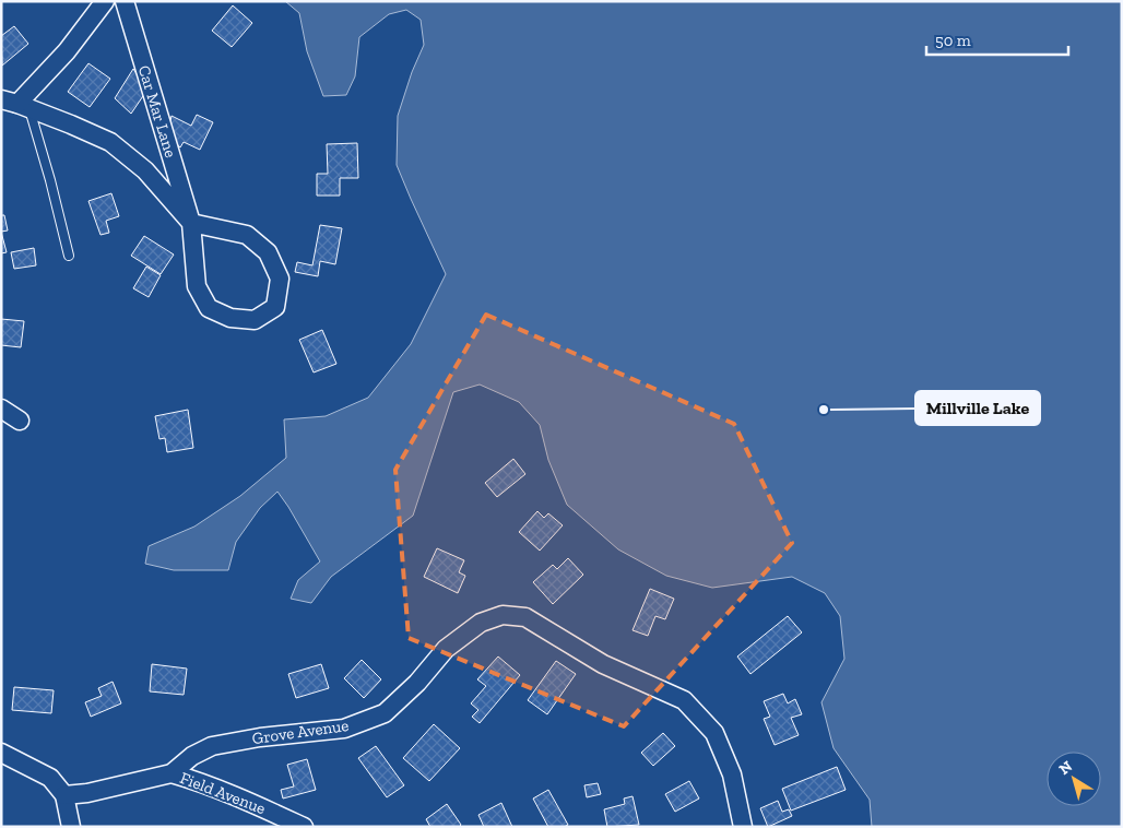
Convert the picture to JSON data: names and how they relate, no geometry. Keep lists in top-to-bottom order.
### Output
{
  "streets": {
    "street": ["Car Mar Lane", "Grove Avenue", "Field Avenue"]
  },
  "crossings": [
    ["Grove Avenue", "Field Avenue"]
  ],
  "places": ["Millville Lake"],
  "scale_bar": "50 m",
  "north": "top left"
}
